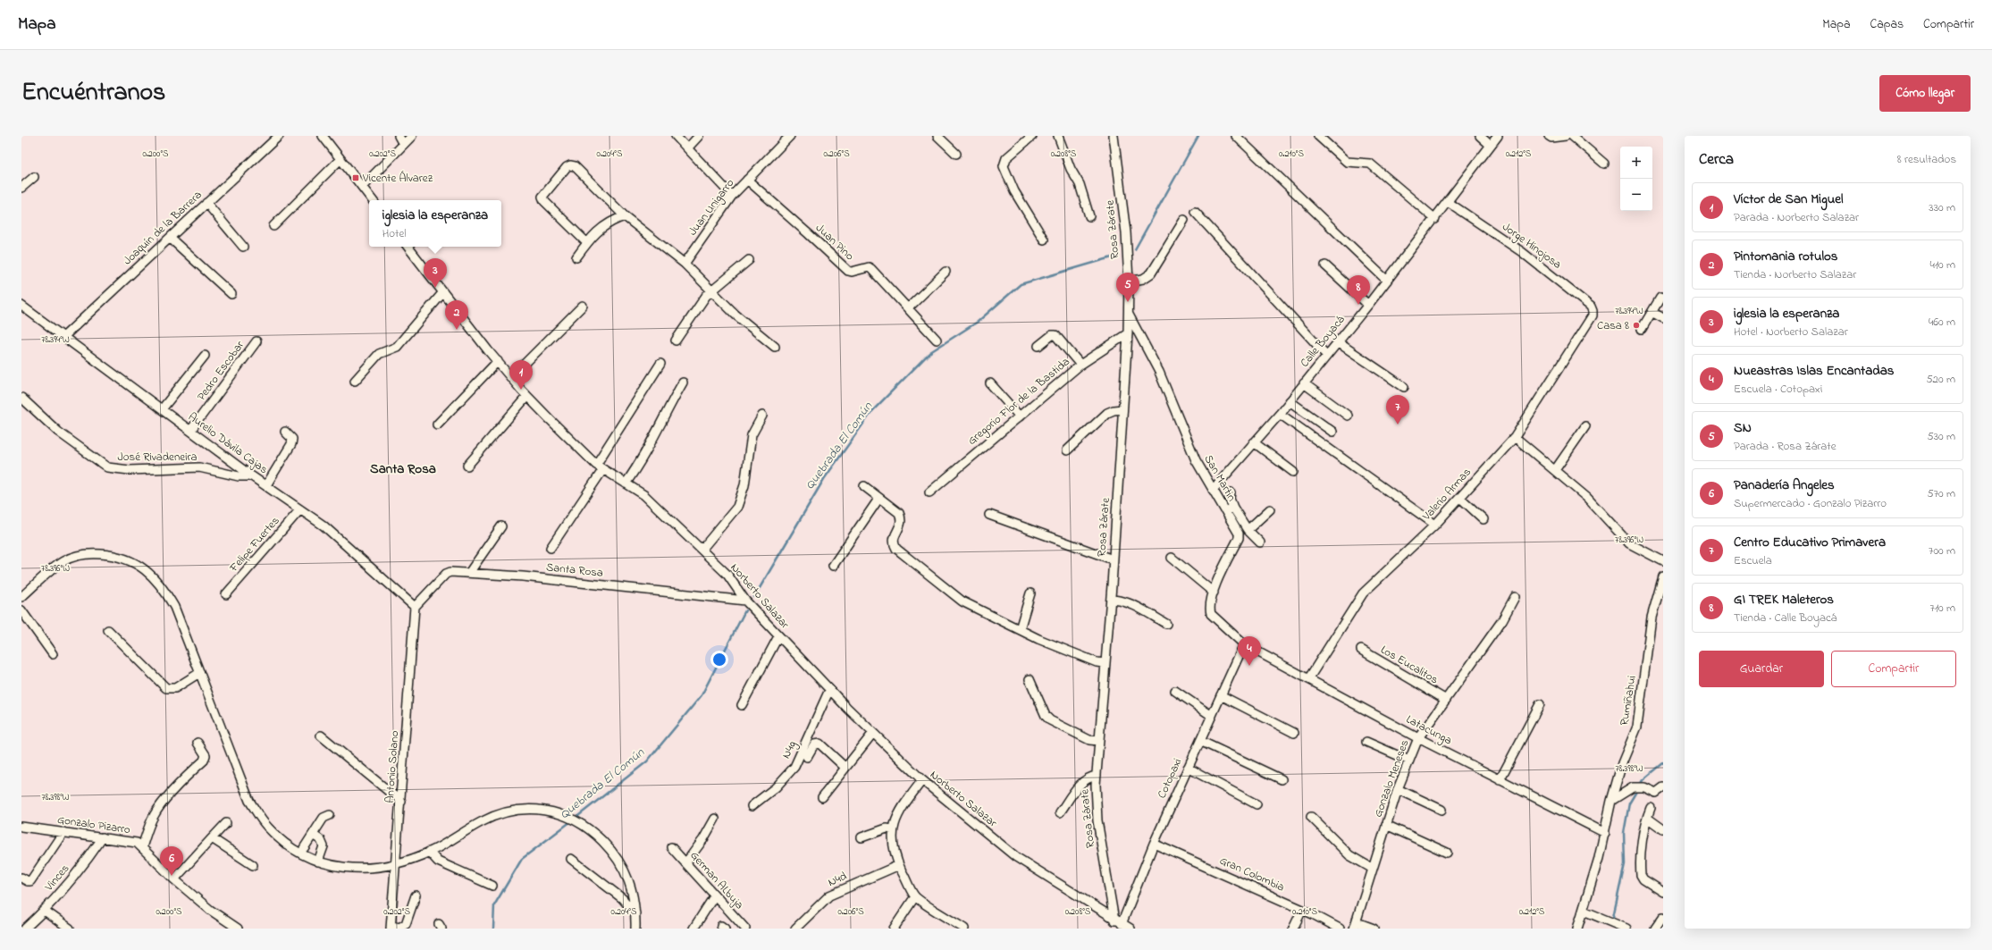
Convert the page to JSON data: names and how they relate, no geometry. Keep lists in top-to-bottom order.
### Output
{
  "streets": {
    "street": [
      "Juan Unigarro",
      "Joaquín de la Barrera",
      "Rosa Zárate",
      "Juan Pino",
      "Jorge Hinojosa",
      "Calle Boyacá",
      "Pedro Escobar",
      "Gregorio Flor de la Bastida",
      "Aurelio Dávila Cajas",
      "José Rivadeneira",
      "San Martin",
      "Valerio Armas",
      "Felipe Fuertes",
      "Santa Rosa",
      "Norberto Salazar",
      "Los Eucalitos",
      "Rumiñahui",
      "Latacunga",
      "N4g",
      "Antonio Solano",
      "Cotopaxi",
      "Gonzalo Meneses",
      "Gonzalo Pizarro",
      "Gran Colombia",
      "Vinces",
      "N4d",
      "German ALbuja"
    ]
  },
  "crossings": [
    ["Juan Unigarro", "Juan Pino"],
    ["Joaquín de la Barrera", "Aurelio Dávila Cajas"],
    ["Rosa Zárate", "Gregorio Flor de la Bastida"],
    ["Rosa Zárate", "San Martin"],
    ["Rosa Zárate", "Norberto Salazar"],
    ["Rosa Zárate", "Cotopaxi"],
    ["Jorge Hinojosa", "Calle Boyacá"],
    ["Jorge Hinojosa", "Valerio Armas"],
    ["Calle Boyacá", "San Martin"],
    ["Pedro Escobar", "Aurelio Dávila Cajas"],
    ["Aurelio Dávila Cajas", "José Rivadeneira"],
    ["Aurelio Dávila Cajas", "Felipe Fuertes"],
    ["Aurelio Dávila Cajas", "Santa Rosa"],
    ["Aurelio Dávila Cajas", "Antonio Solano"],
    ["San Martin", "Latacunga"],
    ["San Martin", "Cotopaxi"],
    ["Valerio Armas", "Latacunga"],
    ["Santa Rosa", "Norberto Salazar"],
    ["Santa Rosa", "Antonio Solano"],
    ["Norberto Salazar", "N4g"],
    ["Norberto Salazar", "Cotopaxi"],
    ["Los Eucalitos", "Gonzalo Meneses"],
    ["Rumiñahui", "Latacunga"],
    ["Latacunga", "Cotopaxi"],
    ["Latacunga", "Gonzalo Meneses"],
    ["Cotopaxi", "Gran Colombia"],
    ["Gonzalo Pizarro", "Vinces"]
  ],
  "districts": ["Santa Rosa"],
  "water": ["Quebrada El Común"],
  "places": {
    "transit": ["Vicente Álvarez"],
    "other": ["Casa 8"]
  },
  "page": {
    "header": "Mapa",
    "nav": ["Mapa", "Capas", "Compartir"],
    "title": "Encuéntranos",
    "buttons": [
      "Cómo llegar",
      ["Guardar", "Compartir"]
    ],
    "heading": ["Cerca", "8 resultados"],
    "map_buttons": ["+", "−"],
    "list": [
      {
        "mark": "1",
        "name": "Víctor de San Miguel",
        "note": "Parada · Norberto Salazar",
        "value": "330 m"
      },
      {
        "mark": "2",
        "name": "Pintomania rotulos",
        "note": "Tienda · Norberto Salazar",
        "value": "410 m"
      },
      {
        "mark": "3",
        "name": "iglesia la esperanza",
        "note": "Hotel · Norberto Salazar",
        "value": "460 m"
      },
      {
        "mark": "4",
        "name": "Nueastras Islas Encantadas",
        "note": "Escuela · Cotopaxi",
        "value": "520 m"
      },
      {
        "mark": "5",
        "name": "SN",
        "note": "Parada · Rosa Zárate",
        "value": "530 m"
      },
      {
        "mark": "6",
        "name": "Panadería Angeles",
        "note": "Supermercado · Gonzalo Pizarro",
        "value": "570 m"
      },
      {
        "mark": "7",
        "name": "Centro Educativo Primavera",
        "note": "Escuela",
        "value": "700 m"
      },
      {
        "mark": "8",
        "name": "GI TREK Maleteros",
        "note": "Tienda · Calle Boyacá",
        "value": "710 m"
      }
    ],
    "popup": ["iglesia la esperanza", "Hotel"],
    "pins": [
      "3",
      "5",
      "8",
      "2",
      "1",
      "7",
      "4",
      "6"
    ]
  },
  "coordinates": [
    "0.200°S",
    "0.202°S",
    "0.204°S",
    "0.206°S",
    "0.208°S",
    "0.210°S",
    "0.212°S",
    "78.394°W",
    "78.396°W",
    "78.398°W"
  ]
}
